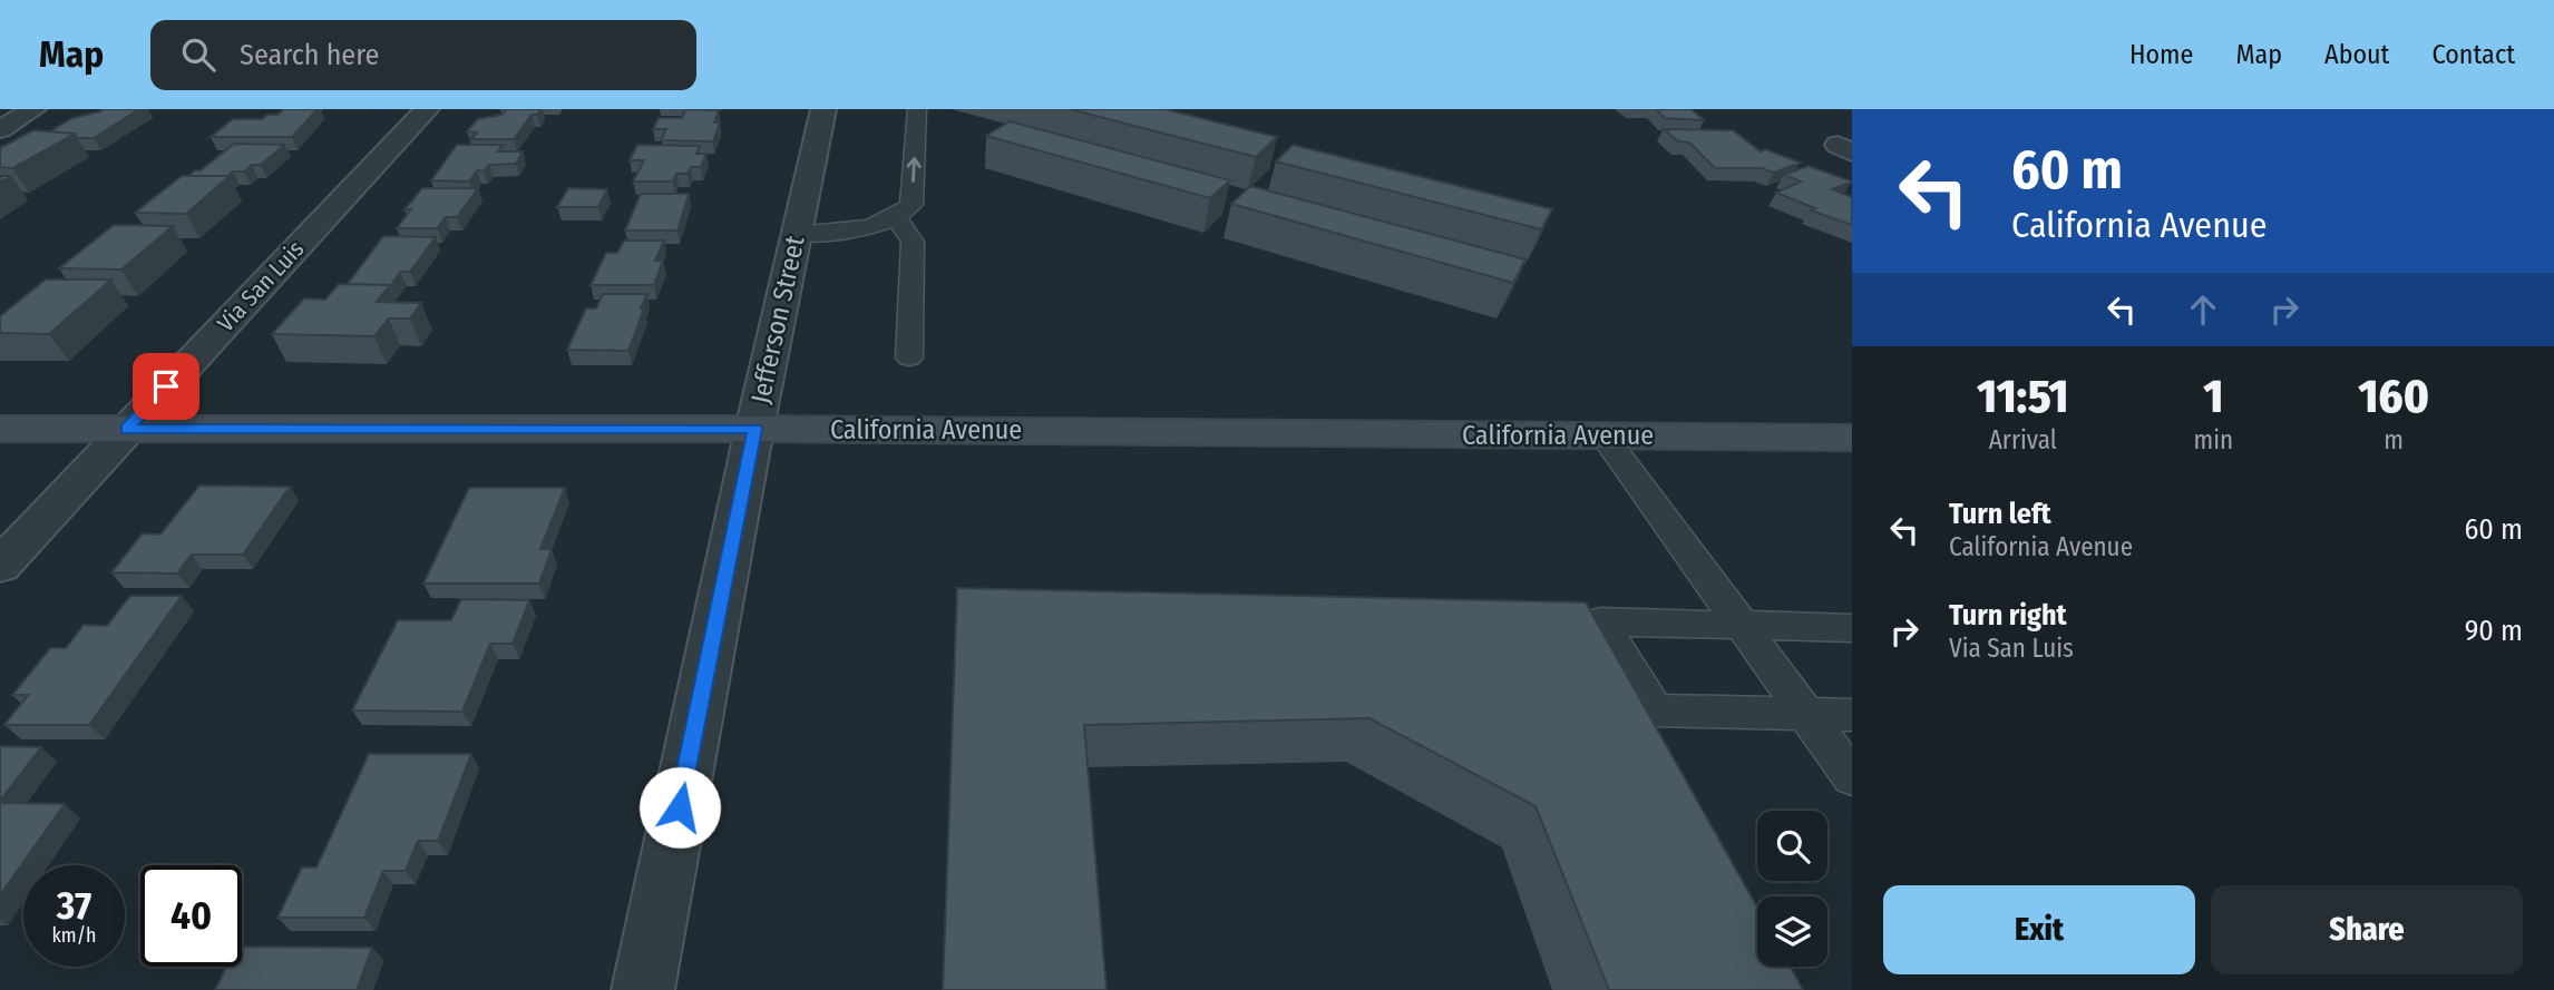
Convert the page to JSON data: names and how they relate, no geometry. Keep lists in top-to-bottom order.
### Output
{
  "streets": {
    "main road": ["California Avenue"],
    "street": ["Via San Luis", "Jefferson Street"]
  },
  "crossings": [
    ["Via San Luis", "California Avenue"],
    ["Jefferson Street", "California Avenue"]
  ],
  "page": {
    "header": "Map",
    "search": "Search here",
    "nav": [
      "Home",
      "Map",
      "About",
      "Contact"
    ],
    "turn": ["60 m", "California Avenue"],
    "eta": [
      "11:51",
      "Arrival",
      "1",
      "min",
      "160",
      "m"
    ],
    "list": [
      {
        "name": "Turn left",
        "note": "California Avenue",
        "value": "60 m"
      },
      {
        "name": "Turn right",
        "note": "Via San Luis",
        "value": "90 m"
      }
    ],
    "speed": "37 km/h",
    "limit": "40",
    "buttons": ["Exit", "Share"]
  }
}
